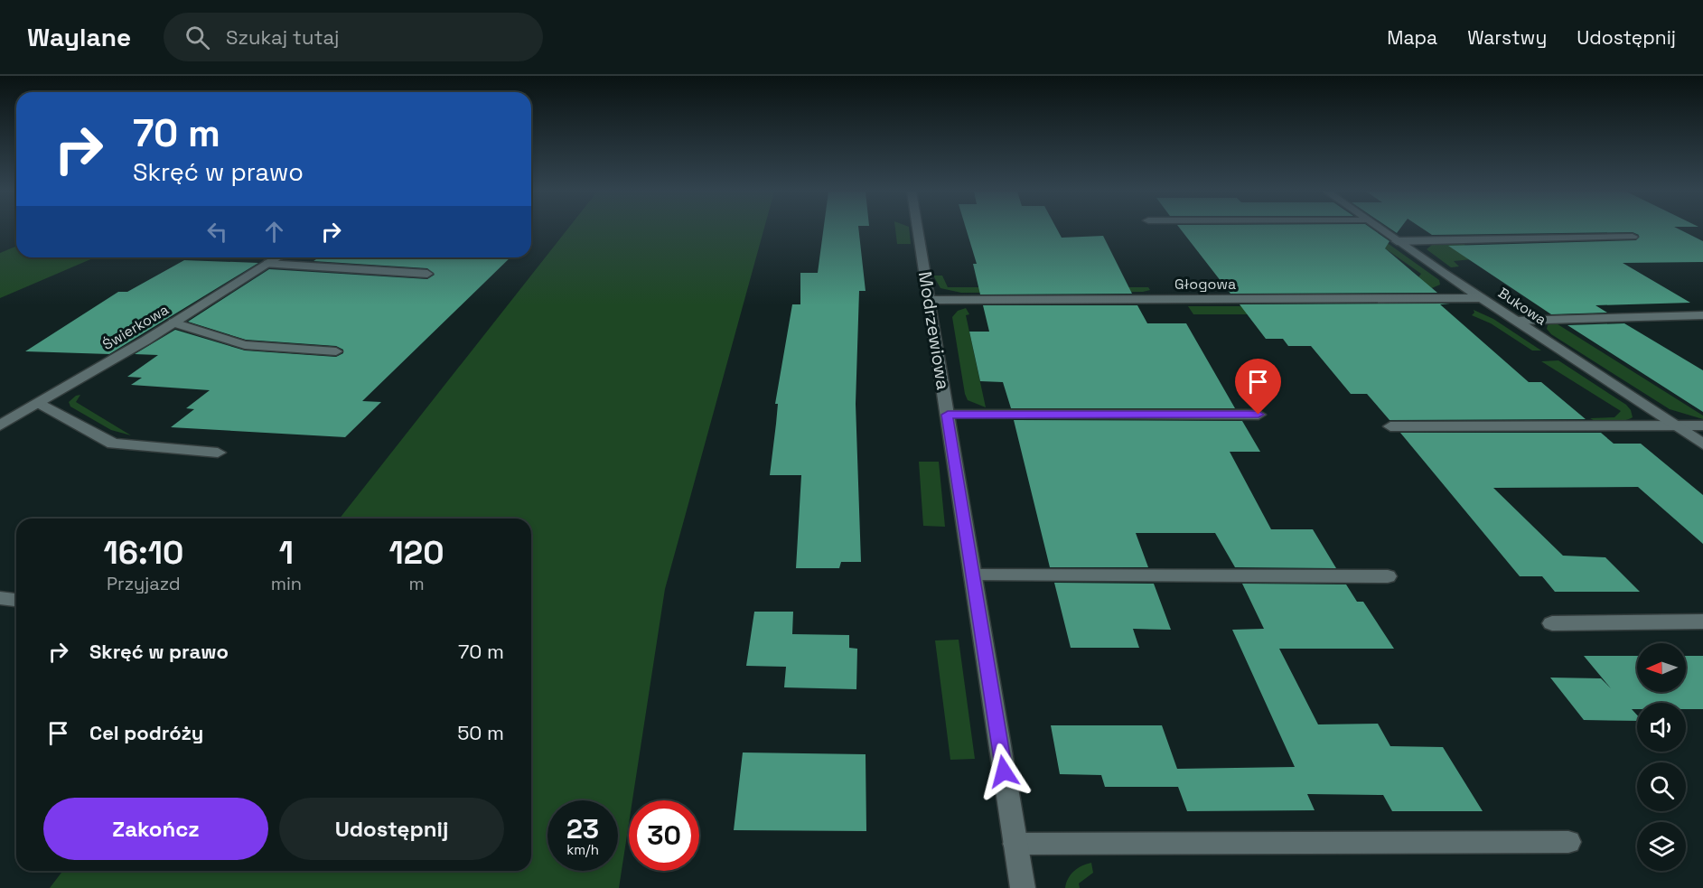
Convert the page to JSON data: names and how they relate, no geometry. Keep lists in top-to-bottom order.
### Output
{
  "streets": {
    "street": [
      "Głogowa",
      "Bukowa",
      "Świerkowa",
      "Modrzewiowa"
    ]
  },
  "crossings": [
    ["Głogowa", "Bukowa"],
    ["Głogowa", "Modrzewiowa"]
  ],
  "north": "left",
  "page": {
    "header": "Waylane",
    "search": "Szukaj tutaj",
    "nav": ["Mapa", "Warstwy", "Udostępnij"],
    "turn": ["70 m", "Skręć w prawo"],
    "eta": [
      "16:10",
      "Przyjazd",
      "1",
      "min",
      "120",
      "m"
    ],
    "list": [
      {
        "name": "Skręć w prawo",
        "value": "70 m"
      },
      {
        "name": "Cel podróży",
        "value": "50 m"
      }
    ],
    "buttons": ["Zakończ", "Udostępnij"],
    "speed": "23 km/h",
    "limit": "30"
  }
}
